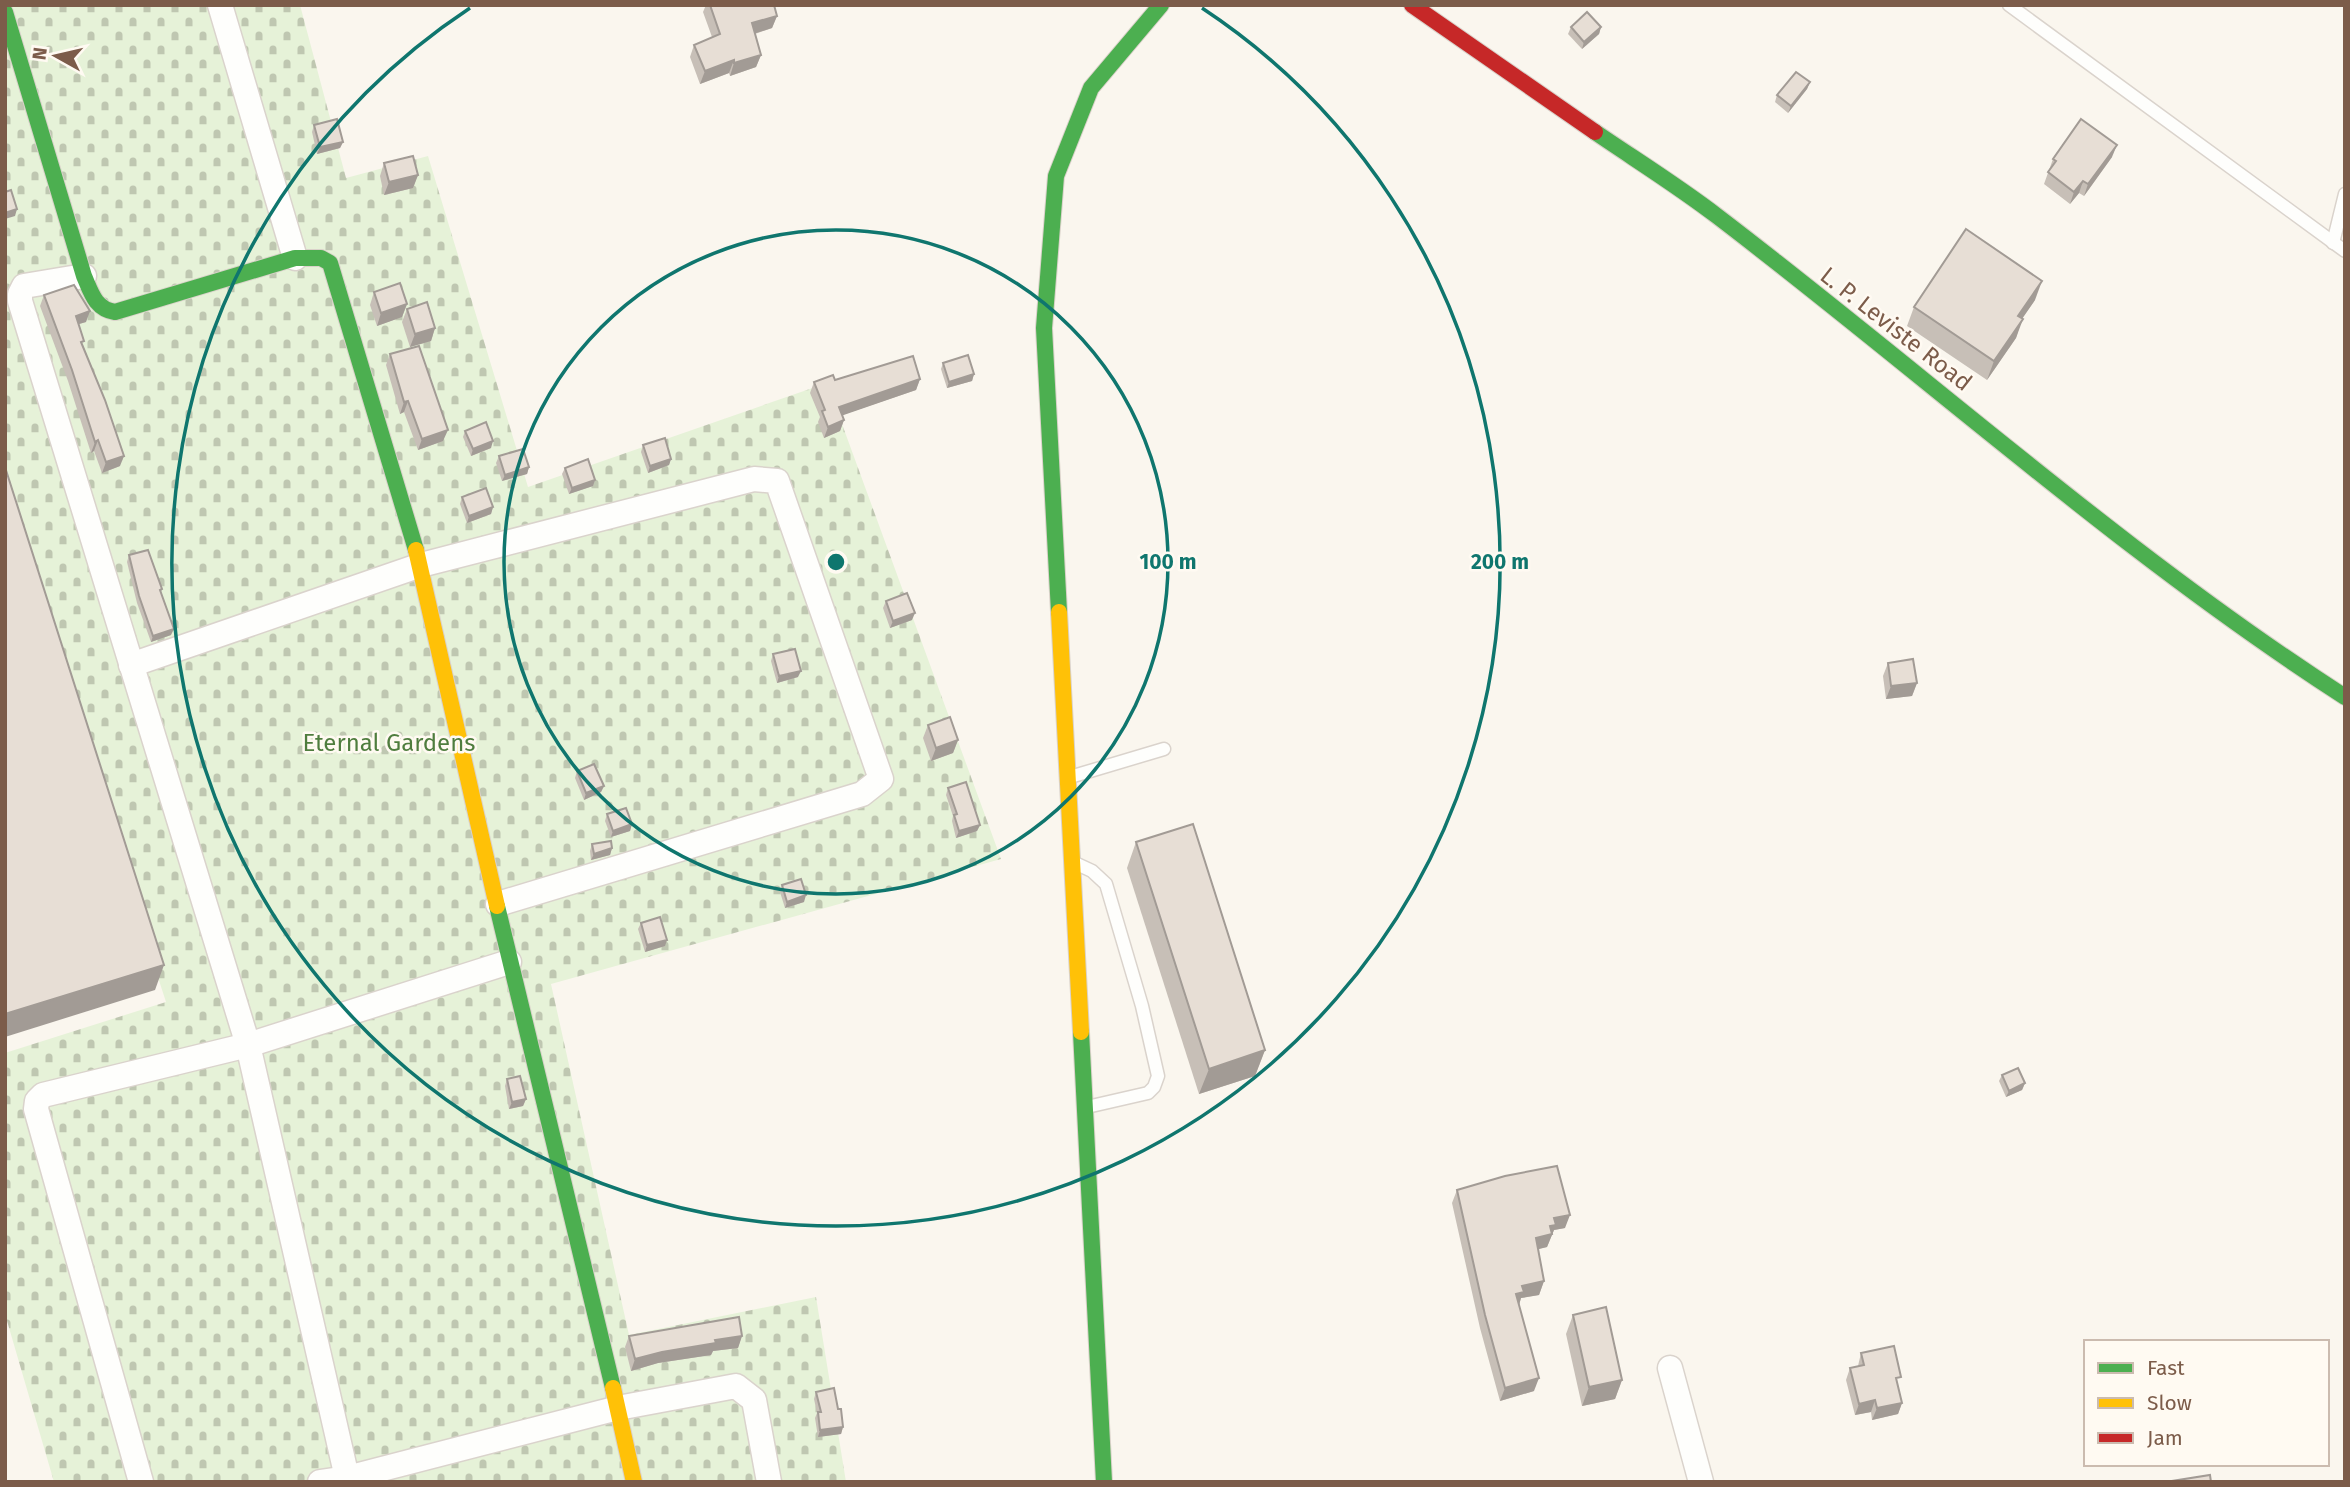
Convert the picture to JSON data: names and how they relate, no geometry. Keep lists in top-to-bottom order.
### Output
{
  "streets": {
    "street": ["L. P. Leviste Road"]
  },
  "parks": ["Eternal Gardens"],
  "legend": ["Fast", "Slow", "Jam"],
  "north": "left",
  "rings": ["100 m", "200 m"]
}
